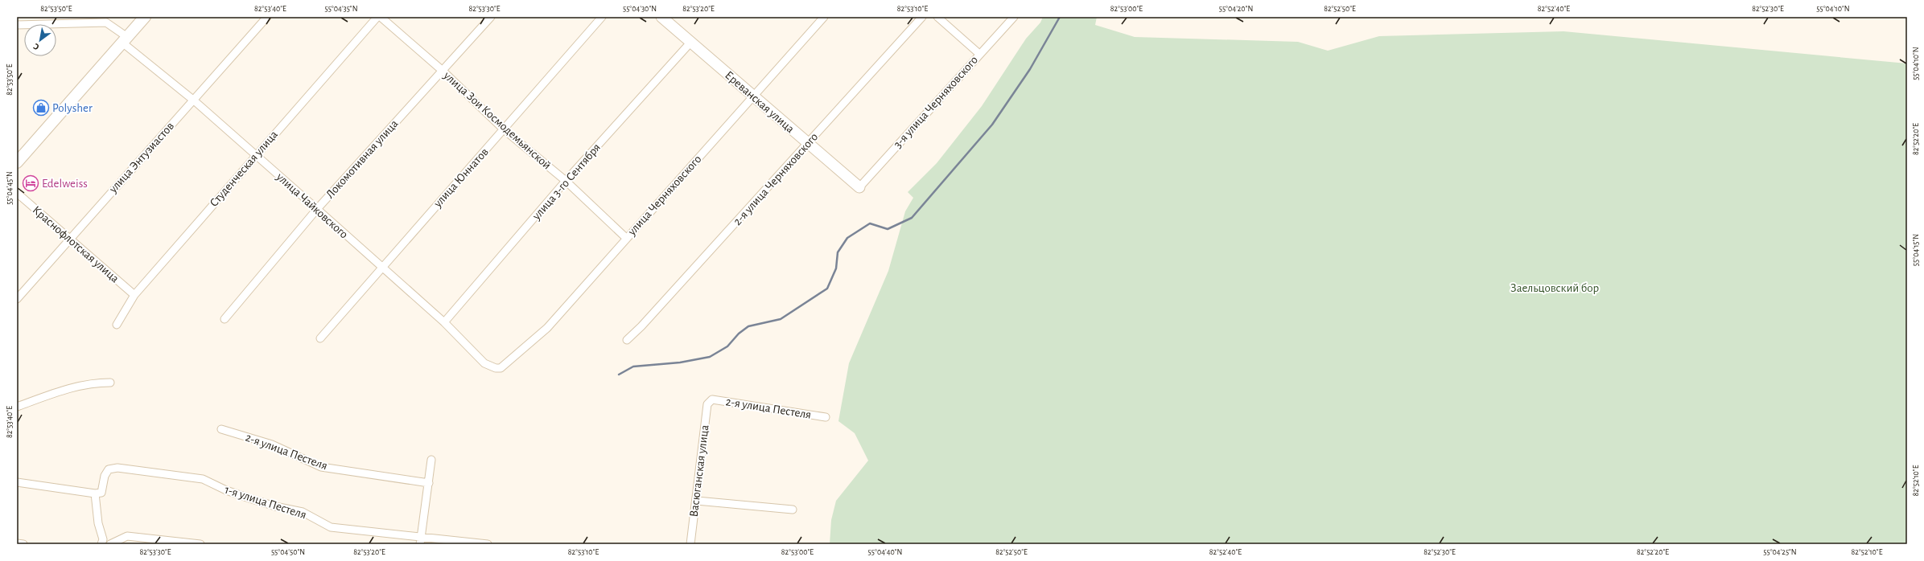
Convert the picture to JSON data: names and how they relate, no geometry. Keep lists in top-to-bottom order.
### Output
{
  "streets": {
    "street": [
      "Ереванская улица",
      "3-я улица Черняховского",
      "улица Зои Космодемьянской",
      "улица Энтузиастов",
      "Локомотивная улица",
      "Студенческая улица",
      "улица Юннатов",
      "2-я улица Черняховского",
      "улица 3-го Сентября",
      "улица Черняховского",
      "улица Чайковского",
      "Краснофлотская улица",
      "2-я улица Пестеля",
      "Васюганская улица",
      "1-я улица Пестеля"
    ]
  },
  "crossings": [
    ["Ереванская улица", "3-я улица Черняховского"],
    ["Ереванская улица", "2-я улица Черняховского"],
    ["Ереванская улица", "улица 3-го Сентября"],
    ["Ереванская улица", "улица Черняховского"],
    ["улица Зои Космодемьянской", "Локомотивная улица"],
    ["улица Зои Космодемьянской", "улица Юннатов"],
    ["улица Зои Космодемьянской", "улица 3-го Сентября"],
    ["улица Зои Космодемьянской", "улица Черняховского"],
    ["улица Энтузиастов", "улица Чайковского"],
    ["улица Энтузиастов", "Краснофлотская улица"],
    ["Локомотивная улица", "улица Чайковского"],
    ["Студенческая улица", "улица Чайковского"],
    ["Студенческая улица", "Краснофлотская улица"],
    ["улица Юннатов", "улица Чайковского"],
    ["улица 3-го Сентября", "улица Чайковского"],
    ["улица Черняховского", "улица Чайковского"],
    ["2-я улица Пестеля", "Васюганская улица"]
  ],
  "parks": ["Заельцовский бор"],
  "places": {
    "shop": ["Polysher"],
    "hotel": ["Edelweiss"]
  },
  "north": "bottom left",
  "coordinates": [
    "82°53'50\"E",
    "82°53'40\"E",
    "55°04'35\"N",
    "82°53'30\"E",
    "55°04'30\"N",
    "82°53'20\"E",
    "82°53'10\"E",
    "82°53'00\"E",
    "55°04'20\"N",
    "82°52'50\"E",
    "82°52'40\"E",
    "82°52'30\"E",
    "55°04'10\"N",
    "82°52'20\"E",
    "55°04'45\"N",
    "55°04'15\"N",
    "82°52'10\"E",
    "55°04'50\"N",
    "55°04'40\"N",
    "55°04'25\"N"
  ]
}
